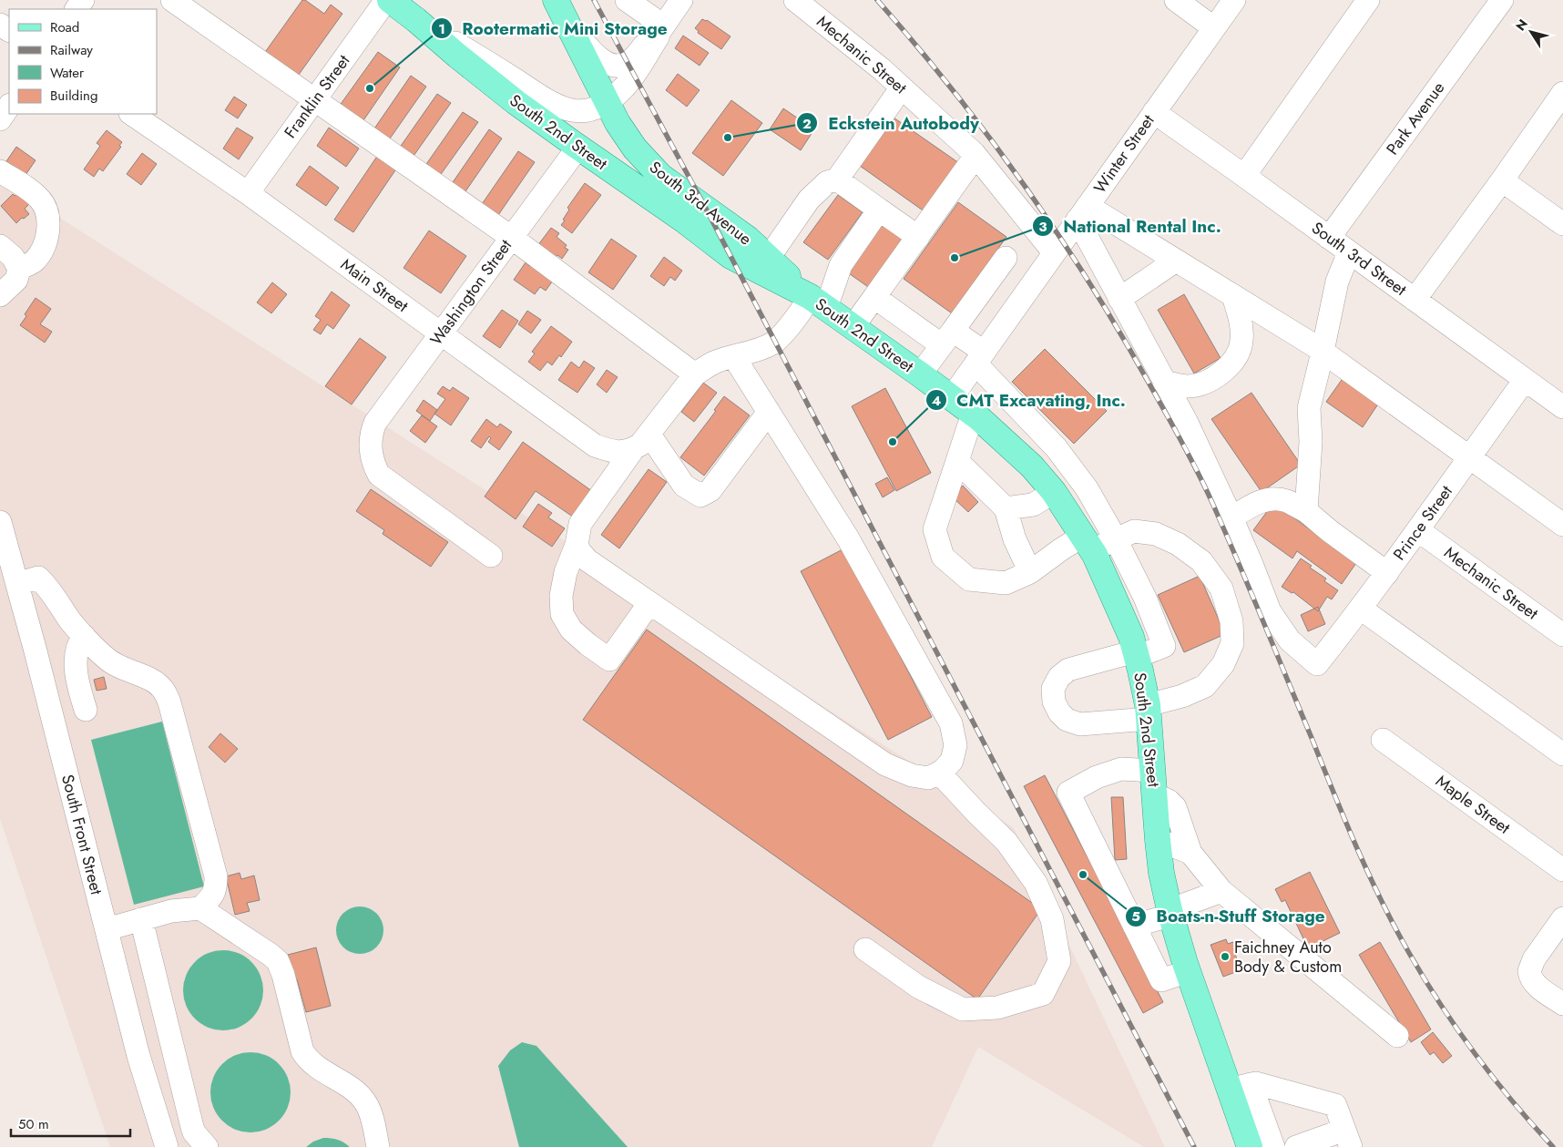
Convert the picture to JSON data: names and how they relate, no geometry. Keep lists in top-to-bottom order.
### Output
{
  "streets": {
    "main road": ["South 2nd Street", "South 3rd Avenue"],
    "street": [
      "Mechanic Street",
      "Franklin Street",
      "Park Avenue",
      "Winter Street",
      "South 3rd Street",
      "Main Street",
      "Washington Street",
      "Prince Street",
      "Maple Street",
      "South Front Street"
    ]
  },
  "crossings": [
    ["Mechanic Street", "Winter Street"],
    ["Mechanic Street", "Prince Street"],
    ["Franklin Street", "South 2nd Street"],
    ["Franklin Street", "Main Street"],
    ["Park Avenue", "South 3rd Street"],
    ["South 2nd Street", "Winter Street"],
    ["South 2nd Street", "South 3rd Avenue"],
    ["South 2nd Street", "Washington Street"],
    ["Winter Street", "South 3rd Street"],
    ["South 3rd Street", "Prince Street"],
    ["Main Street", "Washington Street"]
  ],
  "places": [
    "Rootermatic Mini Storage",
    "Eckstein Autobody",
    "National Rental Inc.",
    "CMT Excavating, Inc.",
    "Boats-n-Stuff Storage",
    "Faichney Auto Body & Custom"
  ],
  "legend": [
    "Road",
    "Railway",
    "Water",
    "Building"
  ],
  "scale_bar": "50 m",
  "north": "top left"
}
